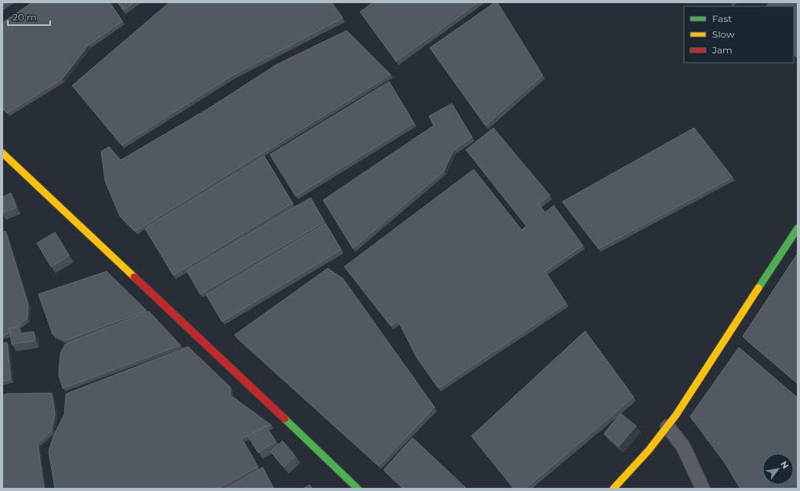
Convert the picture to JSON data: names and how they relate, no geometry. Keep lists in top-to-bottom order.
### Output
{
  "legend": ["Fast", "Slow", "Jam"],
  "scale_bar": "20 m",
  "north": "top right"
}
